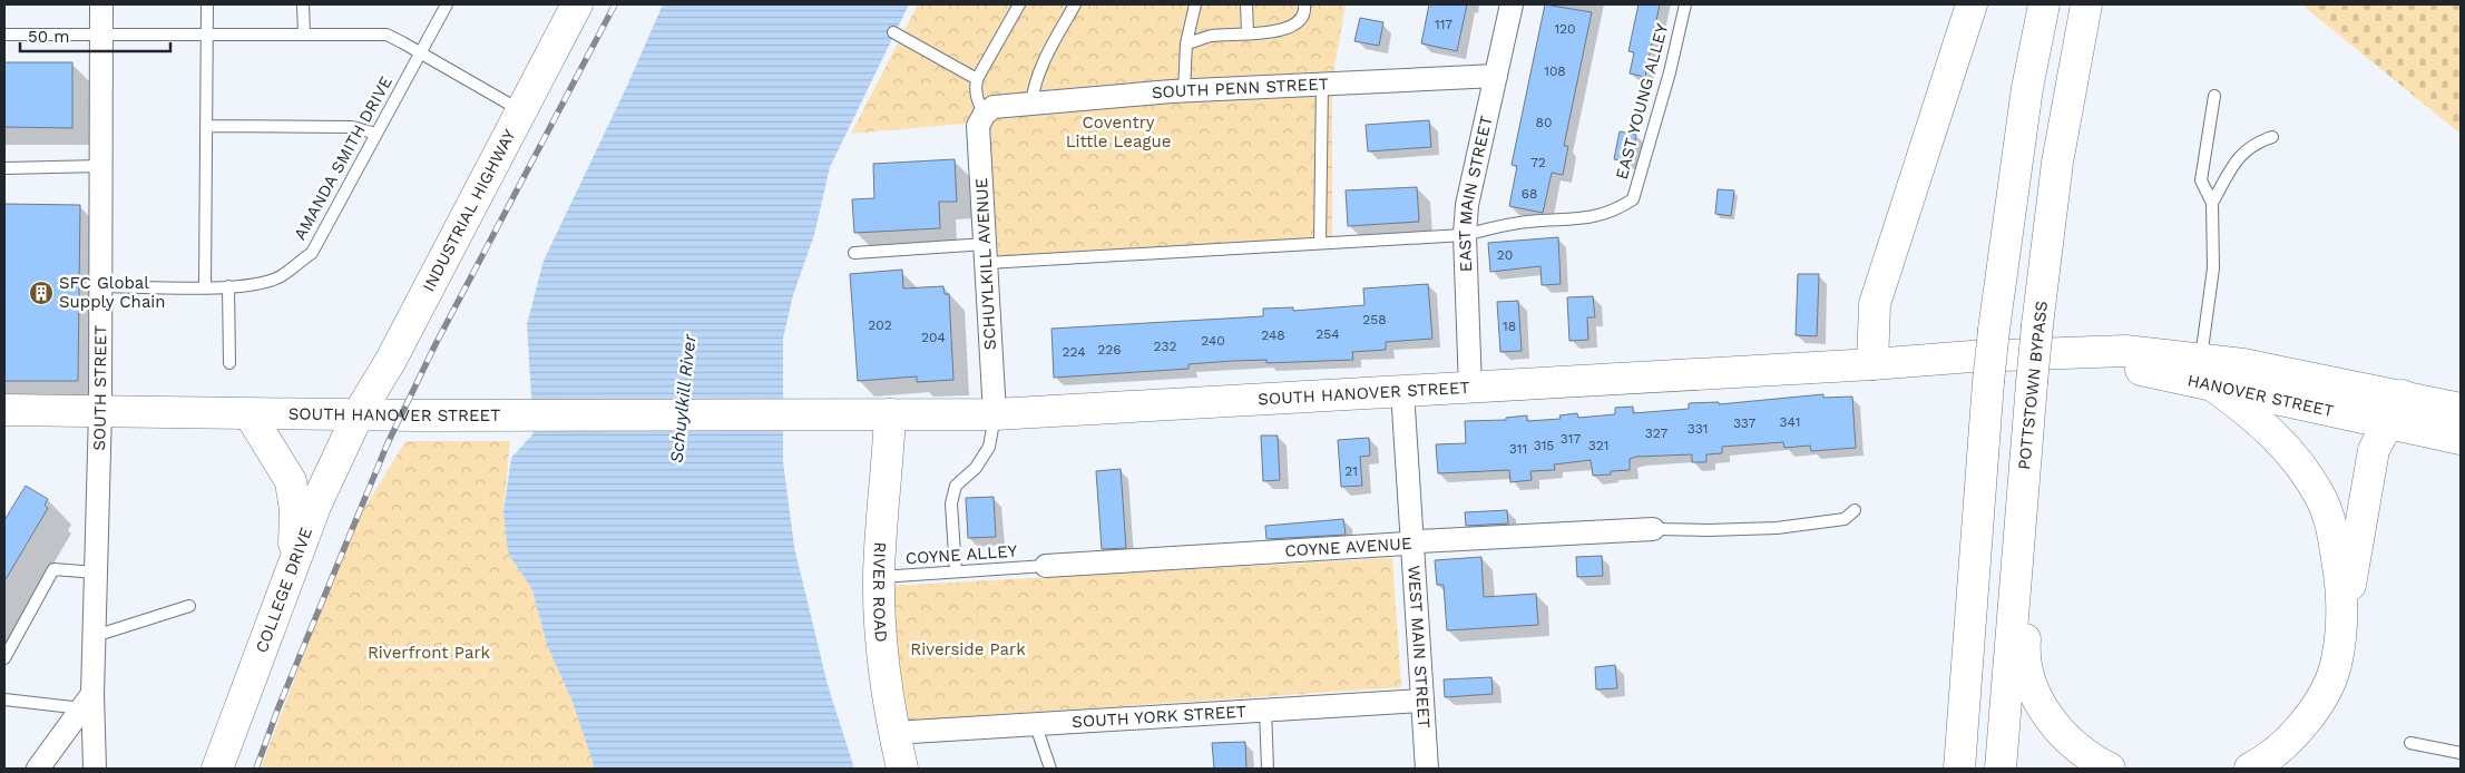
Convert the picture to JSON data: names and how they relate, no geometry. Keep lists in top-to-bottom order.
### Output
{
  "streets": {
    "main road": [
      "INDUSTRIAL HIGHWAY",
      "POTTSTOWN BYPASS",
      "SOUTH HANOVER STREET",
      "HANOVER STREET",
      "COLLEGE DRIVE",
      "RIVER ROAD"
    ],
    "street": [
      "SOUTH PENN STREET",
      "EAST MAIN STREET",
      "SCHUYLKILL AVENUE",
      "SOUTH STREET",
      "COYNE AVENUE",
      "WEST MAIN STREET",
      "SOUTH YORK STREET"
    ],
    "lane": ["EAST YOUNG ALLEY", "AMANDA SMITH DRIVE", "COYNE ALLEY"]
  },
  "crossings": [
    ["SOUTH PENN STREET", "EAST MAIN STREET"],
    ["SOUTH PENN STREET", "SCHUYLKILL AVENUE"],
    ["EAST YOUNG ALLEY", "EAST MAIN STREET"],
    ["AMANDA SMITH DRIVE", "SOUTH STREET"],
    ["EAST MAIN STREET", "SOUTH HANOVER STREET"],
    ["INDUSTRIAL HIGHWAY", "SOUTH HANOVER STREET"],
    ["INDUSTRIAL HIGHWAY", "COLLEGE DRIVE"],
    ["SCHUYLKILL AVENUE", "SOUTH HANOVER STREET"],
    ["SOUTH STREET", "SOUTH HANOVER STREET"],
    ["SOUTH HANOVER STREET", "HANOVER STREET"],
    ["SOUTH HANOVER STREET", "COLLEGE DRIVE"],
    ["SOUTH HANOVER STREET", "RIVER ROAD"],
    ["SOUTH HANOVER STREET", "WEST MAIN STREET"],
    ["COYNE AVENUE", "COYNE ALLEY"],
    ["COYNE AVENUE", "WEST MAIN STREET"],
    ["COYNE ALLEY", "RIVER ROAD"],
    ["RIVER ROAD", "SOUTH YORK STREET"],
    ["WEST MAIN STREET", "SOUTH YORK STREET"]
  ],
  "water": ["Schuylkill River"],
  "parks": ["Coventry Little League", "Riverside Park", "Riverfront Park"],
  "places": {
    "building": ["SFC Global Supply Chain"]
  },
  "house_numbers": [
    "117",
    "120",
    "108",
    "80",
    "72",
    "68",
    "20",
    "258",
    "202",
    "18",
    "254",
    "248",
    "204",
    "240",
    "232",
    "226",
    "224",
    "341",
    "337",
    "331",
    "327",
    "317",
    "315",
    "321",
    "311",
    "21"
  ],
  "scale_bar": "50 m"
}
